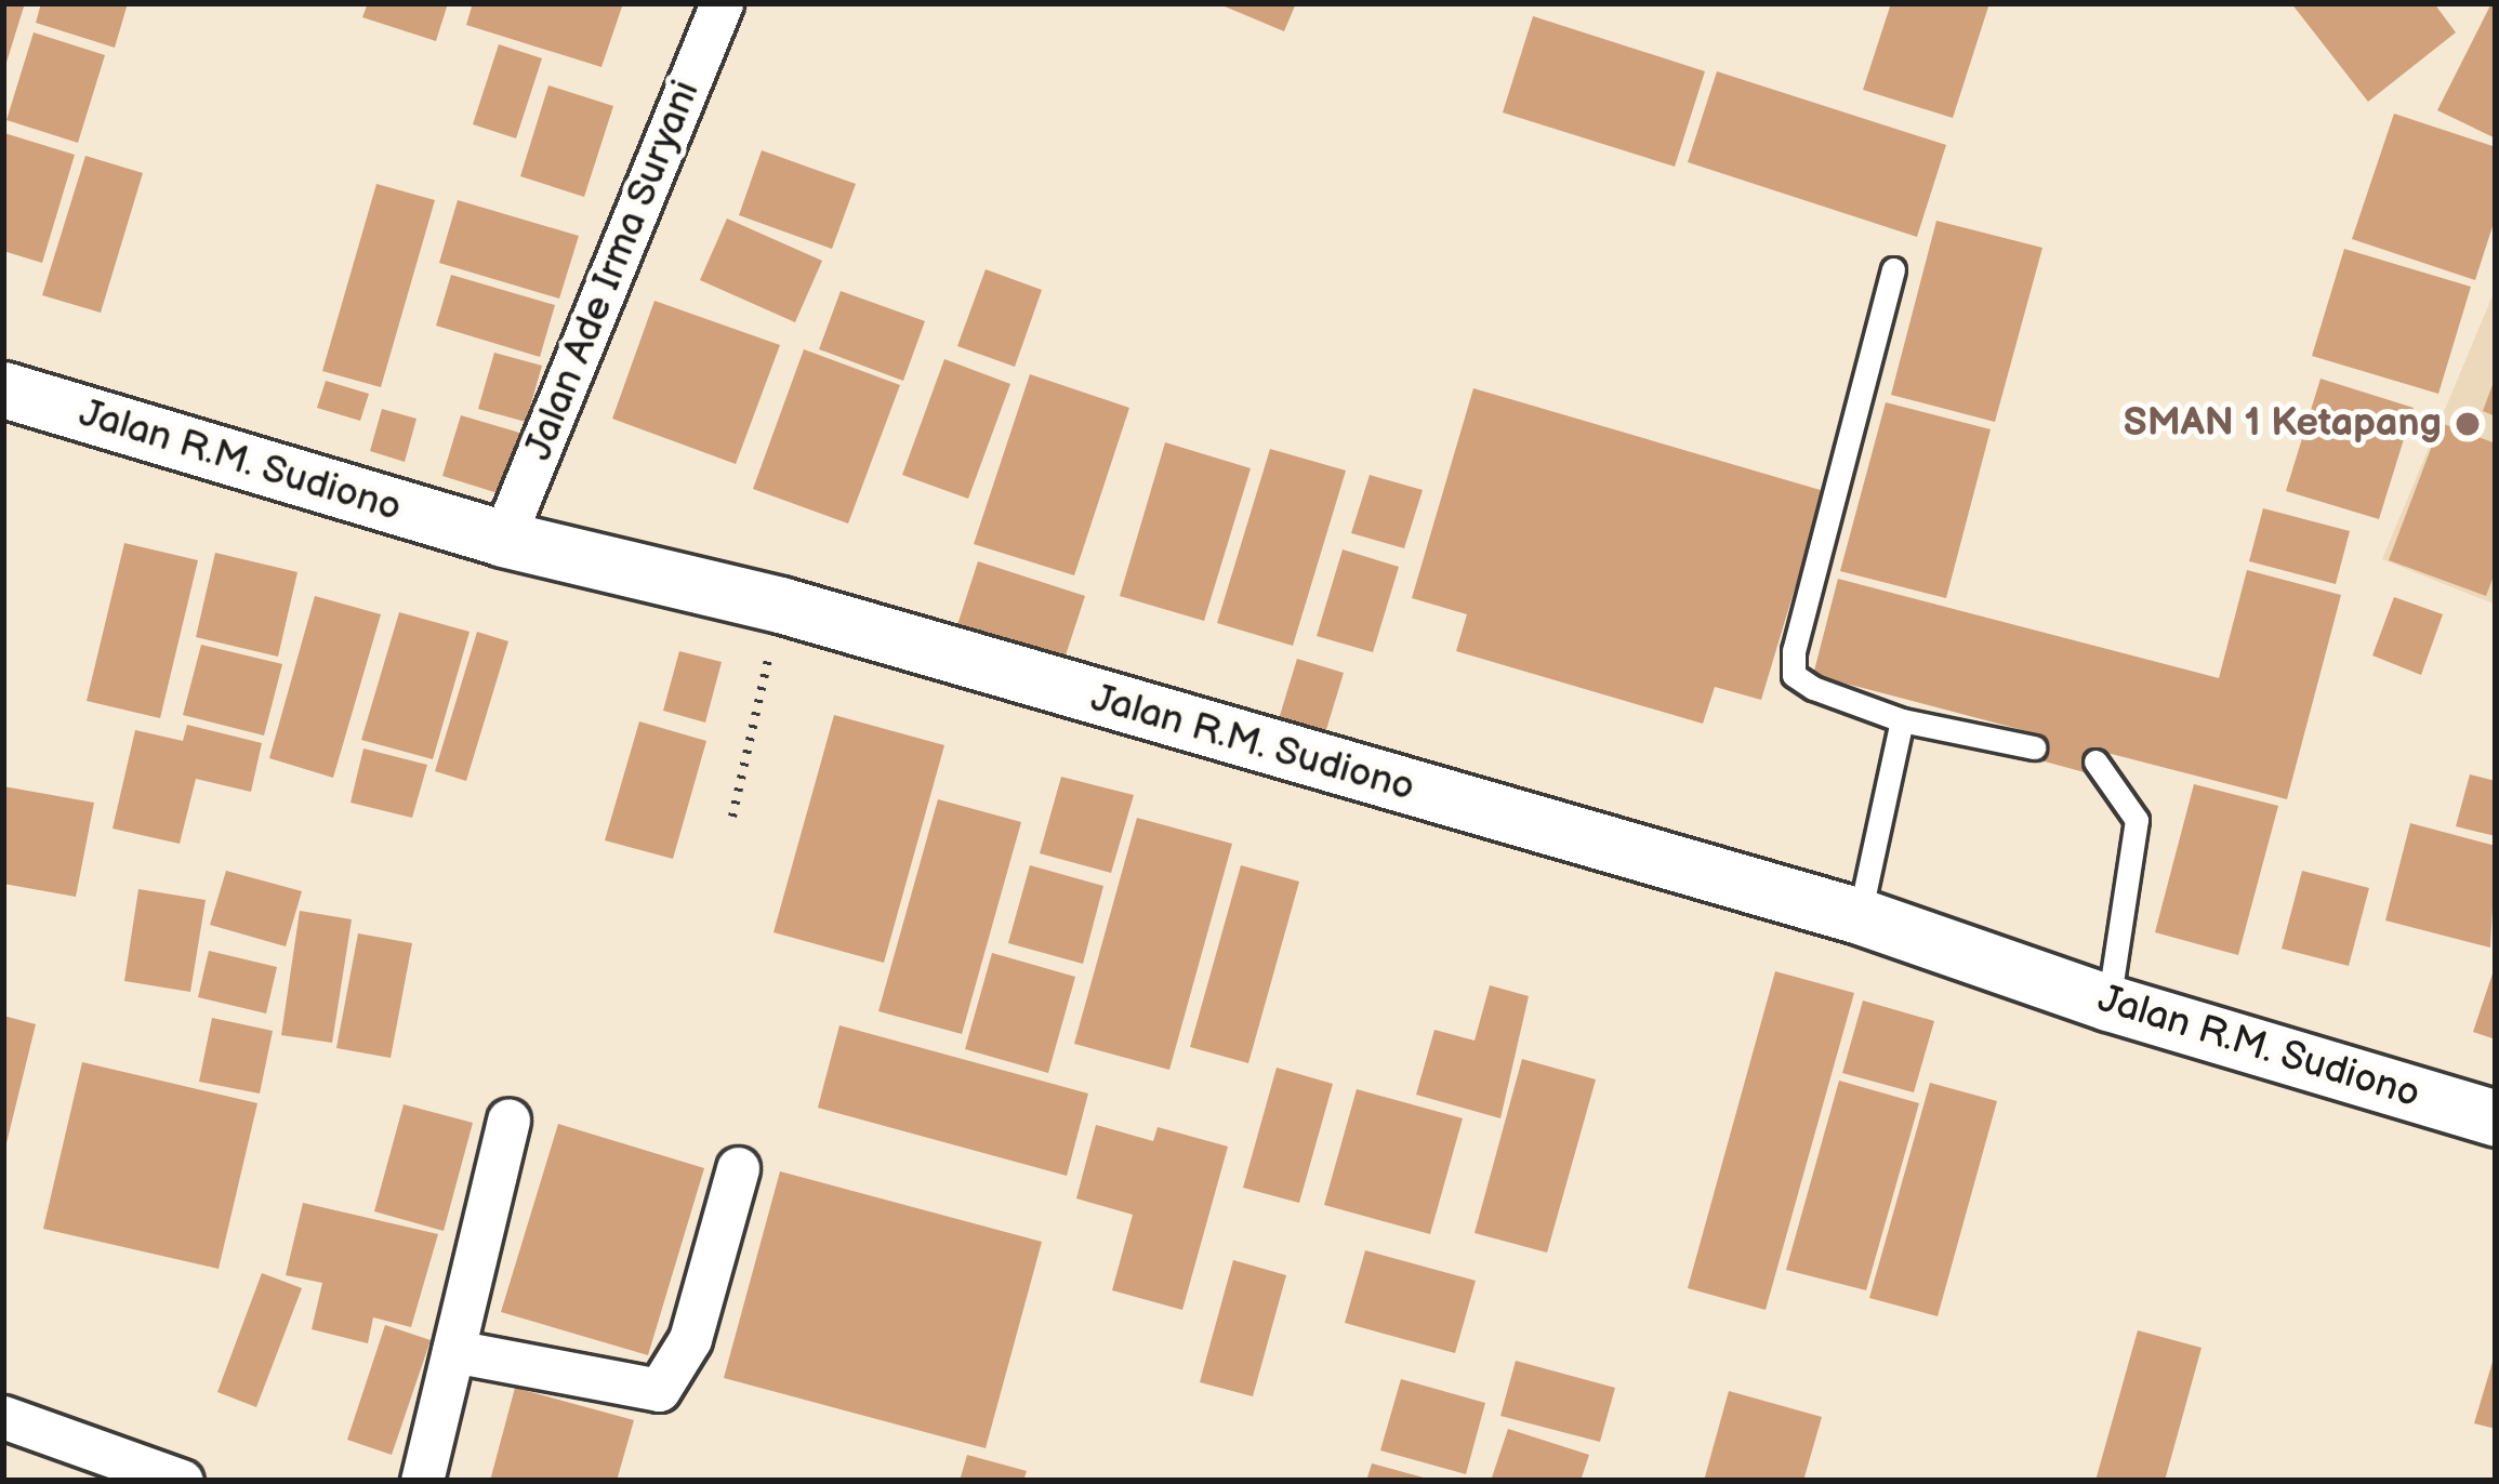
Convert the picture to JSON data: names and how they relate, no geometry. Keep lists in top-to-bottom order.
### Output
{
  "streets": {
    "street": ["Jalan Ade Irma Suryani", "Jalan R.M. Sudiono"]
  },
  "crossings": [
    ["Jalan Ade Irma Suryani", "Jalan R.M. Sudiono"]
  ],
  "places": ["SMAN 1 Ketapang"]
}
